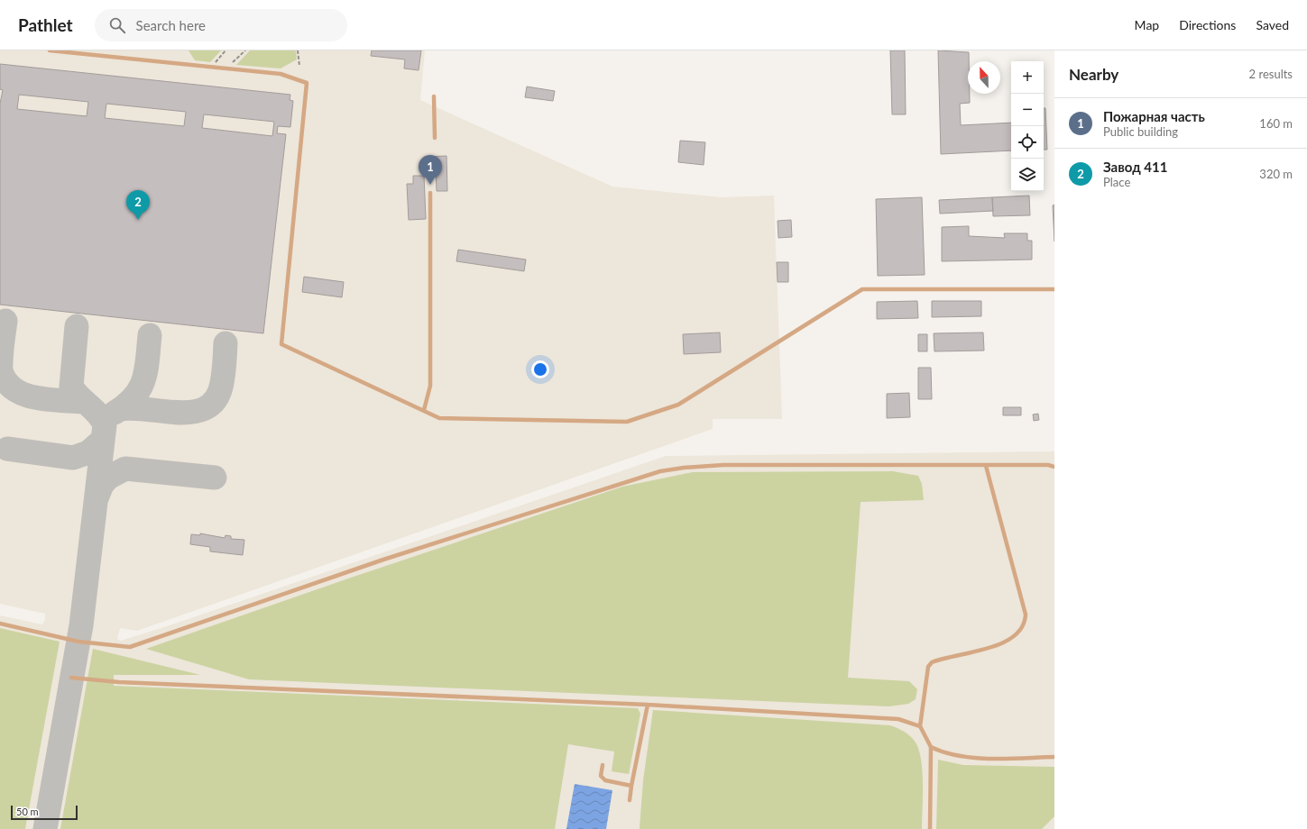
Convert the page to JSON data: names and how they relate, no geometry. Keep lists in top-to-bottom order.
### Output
{
  "scale_bar": "50 m",
  "north": "top",
  "page": {
    "header": "Pathlet",
    "search": "Search here",
    "nav": ["Map", "Directions", "Saved"],
    "heading": ["Nearby", "2 results"],
    "map_buttons": ["+", "−"],
    "list": [
      {
        "mark": "1",
        "name": "Пожарная часть",
        "note": "Public building",
        "value": "160 m"
      },
      {
        "mark": "2",
        "name": "Завод 411",
        "note": "Place",
        "value": "320 m"
      }
    ],
    "pins": ["1", "2"],
    "scale": "50 m"
  }
}
